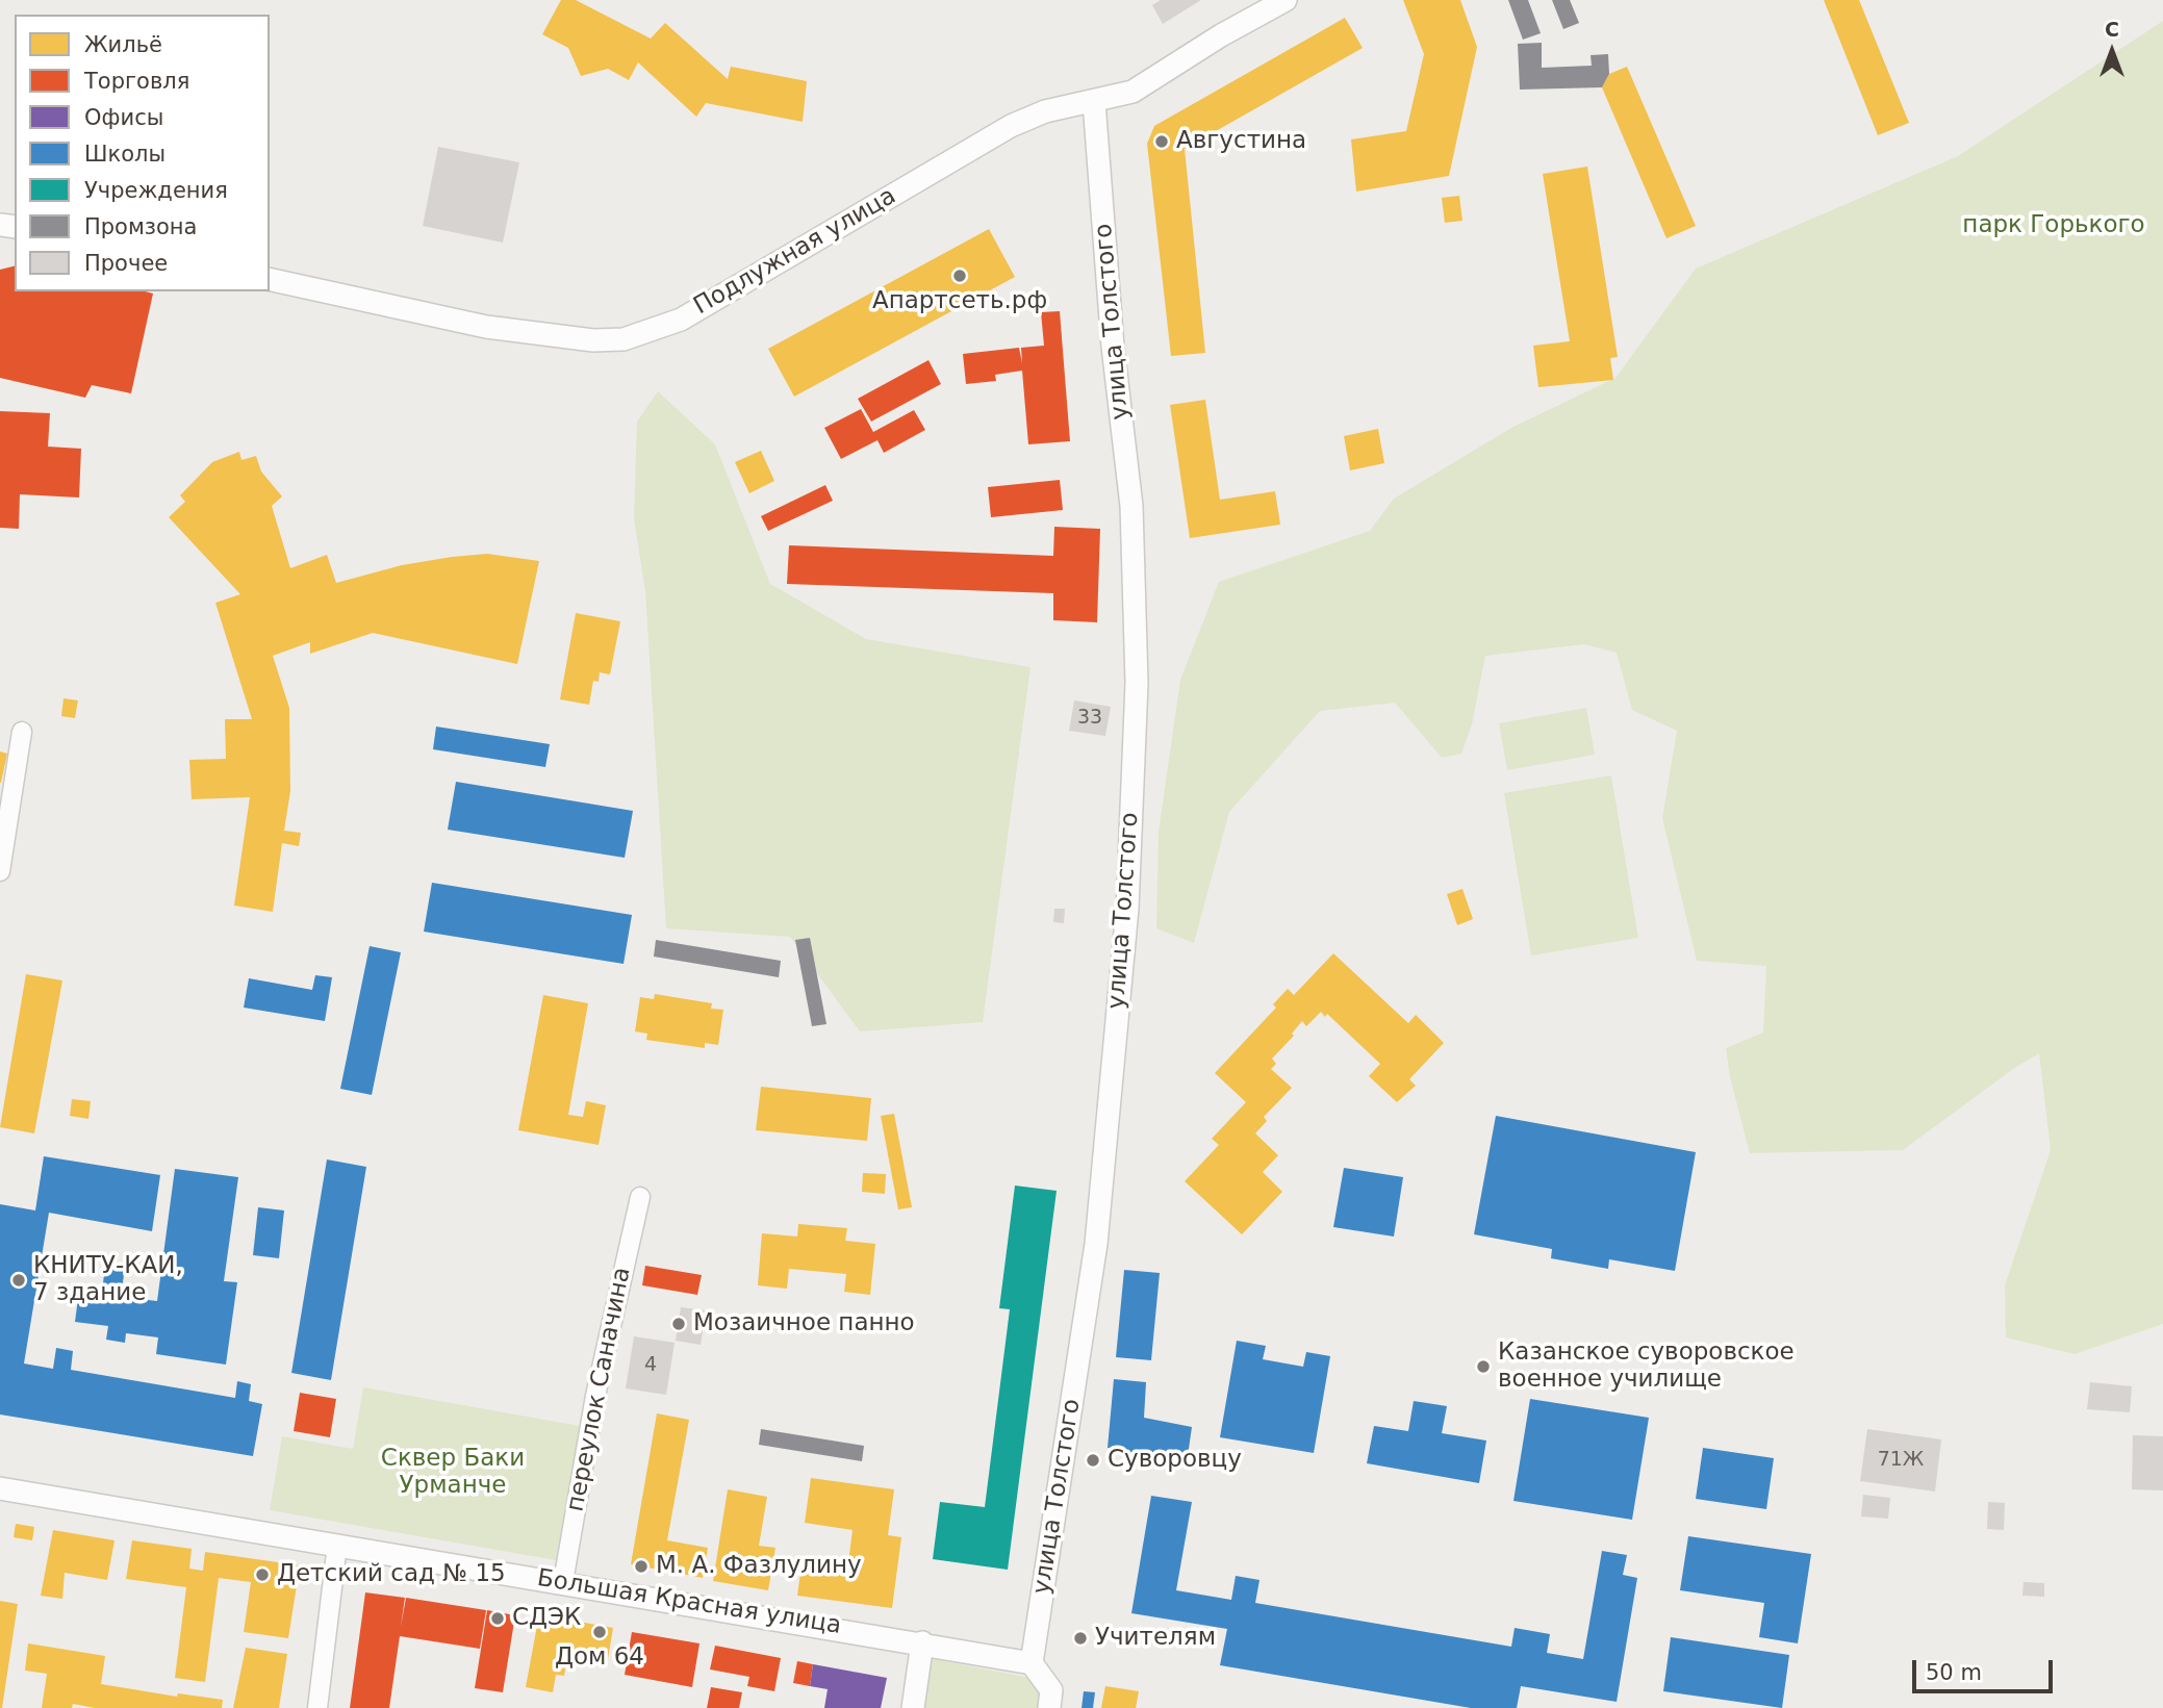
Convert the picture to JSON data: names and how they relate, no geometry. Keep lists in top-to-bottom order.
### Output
{
  "streets": {
    "street": [
      "Подлужная улица",
      "улица Толстого",
      "переулок Саначина",
      "Большая Красная улица"
    ]
  },
  "crossings": [
    ["Подлужная улица", "улица Толстого"],
    ["улица Толстого", "Большая Красная улица"],
    ["переулок Саначина", "Большая Красная улица"]
  ],
  "parks": ["парк Горького", "Сквер Баки Урманче"],
  "places": [
    "Августина",
    "Апартсеть.рф",
    "КНИТУ-КАИ, 7 здание",
    "Мозаичное панно",
    "Казанское суворовское военное училище",
    "Суворовцу",
    "М. А. Фазлулину",
    "Детский сад № 15",
    "СДЭК",
    "Дом 64",
    "Учителям"
  ],
  "house_numbers": ["33", "4", "71Ж"],
  "legend": [
    "Жильё",
    "Торговля",
    "Офисы",
    "Школы",
    "Учреждения",
    "Промзона",
    "Прочее"
  ],
  "scale_bar": "50 m",
  "north": "top"
}
